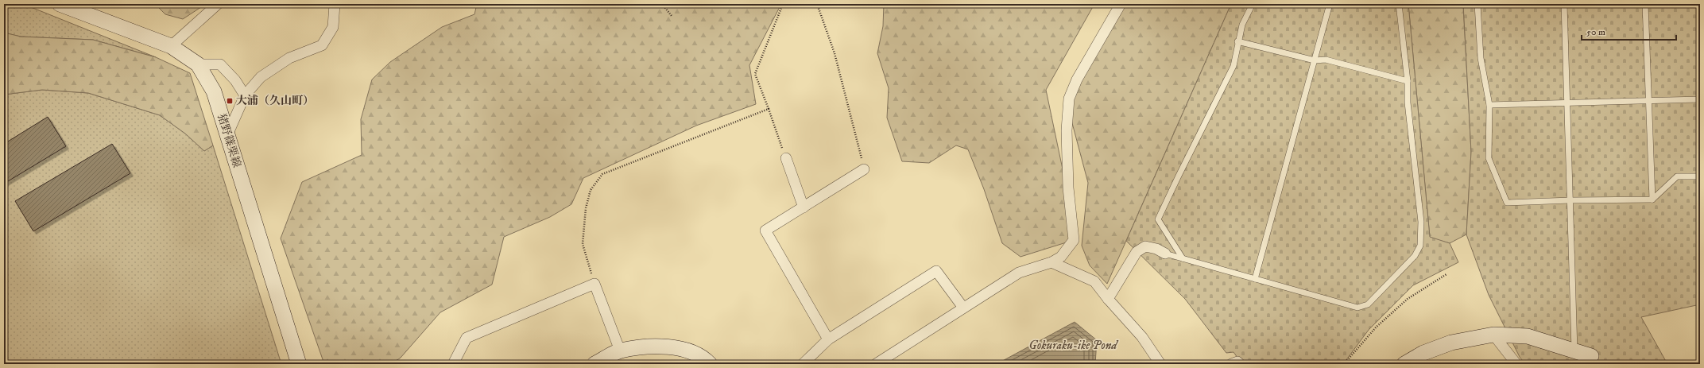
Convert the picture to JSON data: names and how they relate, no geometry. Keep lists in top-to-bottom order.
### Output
{
  "streets": {
    "main road": ["猪野篠栗線"]
  },
  "water": ["Gokuraku-ike Pond"],
  "places": {
    "transit": ["大浦（久山町）"]
  },
  "scale_bar": "50 m"
}
